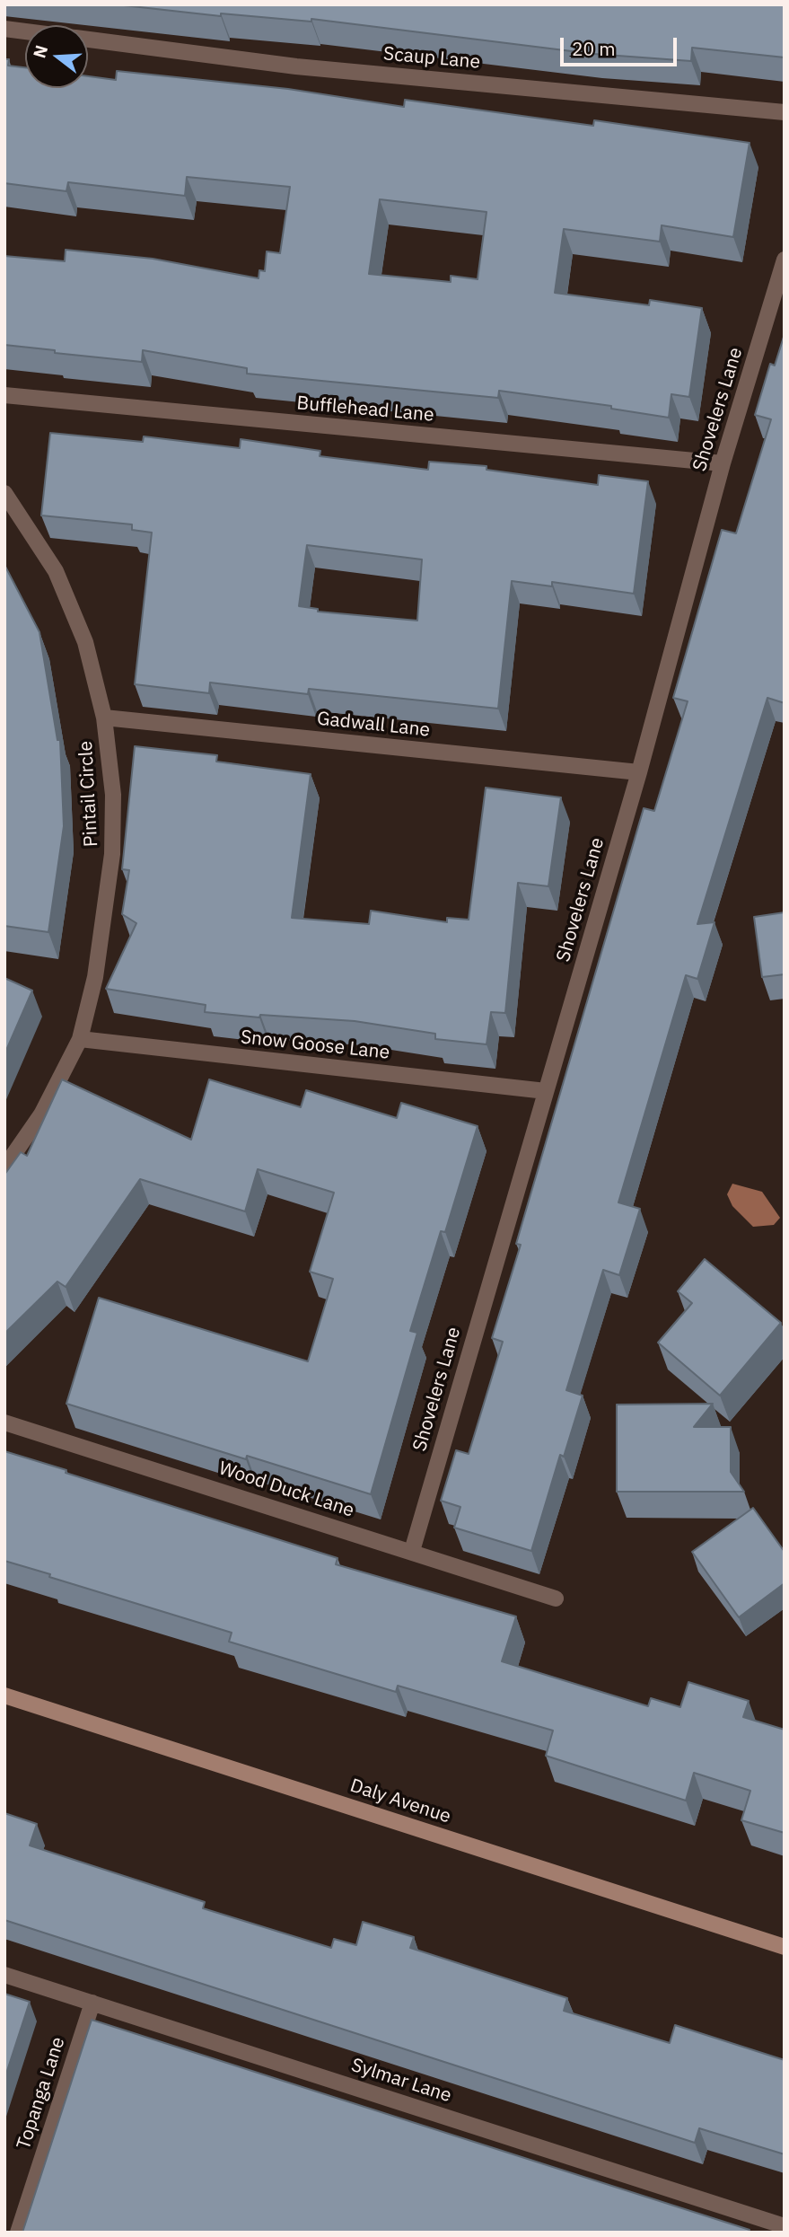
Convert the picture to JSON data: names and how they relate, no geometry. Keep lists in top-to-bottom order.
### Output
{
  "streets": {
    "street": [
      "Scaup Lane",
      "Bufflehead Lane",
      "Shovelers Lane",
      "Gadwall Lane",
      "Pintail Circle",
      "Snow Goose Lane",
      "Wood Duck Lane",
      "Daly Avenue",
      "Sylmar Lane",
      "Topanga Lane"
    ]
  },
  "crossings": [
    ["Bufflehead Lane", "Shovelers Lane"],
    ["Shovelers Lane", "Gadwall Lane"],
    ["Shovelers Lane", "Snow Goose Lane"],
    ["Shovelers Lane", "Wood Duck Lane"],
    ["Gadwall Lane", "Pintail Circle"],
    ["Pintail Circle", "Snow Goose Lane"],
    ["Sylmar Lane", "Topanga Lane"]
  ],
  "scale_bar": "20 m",
  "north": "left"
}
